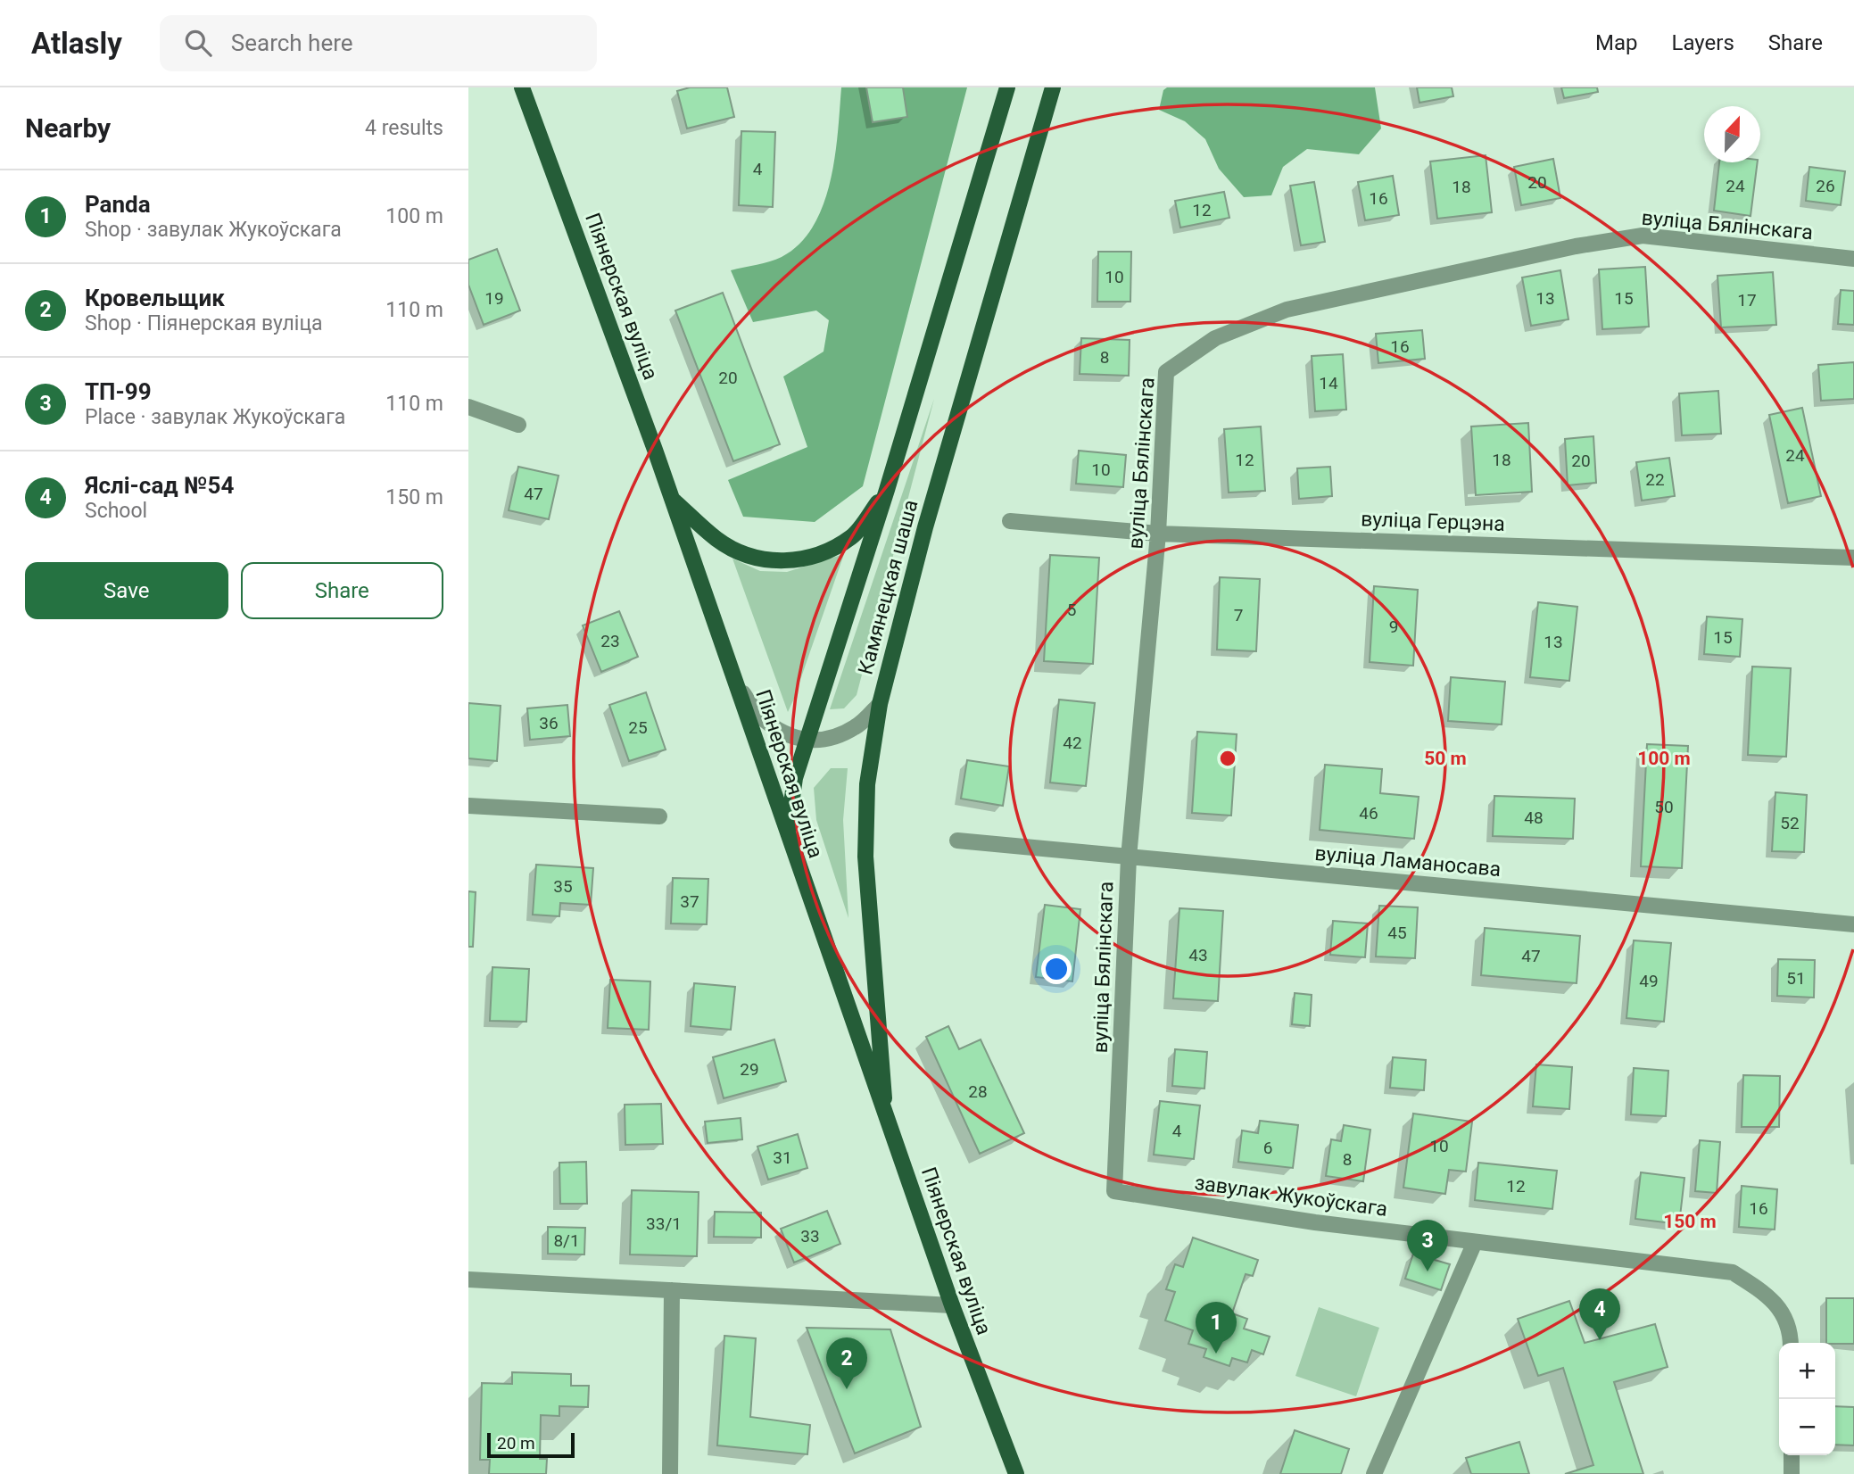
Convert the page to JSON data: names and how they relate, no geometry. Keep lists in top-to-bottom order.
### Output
{
  "streets": {
    "main road": ["Піянерская вуліца", "Камянецкая шаша"],
    "street": [
      "вуліца Бялінскага",
      "вуліца Герцэна",
      "вуліца Ламаносава",
      "завулак Жукоўскага"
    ]
  },
  "crossings": [
    ["вуліца Бялінскага", "вуліца Герцэна"],
    ["вуліца Бялінскага", "вуліца Ламаносава"],
    ["вуліца Бялінскага", "завулак Жукоўскага"],
    ["Піянерская вуліца", "Камянецкая шаша"]
  ],
  "house_numbers": [
    "4",
    "20",
    "24",
    "26",
    "18",
    "16",
    "12",
    "10",
    "19",
    "13",
    "15",
    "17",
    "16",
    "8",
    "20",
    "14",
    "24",
    "12",
    "18",
    "20",
    "10",
    "22",
    "47",
    "5",
    "7",
    "9",
    "15",
    "23",
    "13",
    "36",
    "25",
    "42",
    "50",
    "46",
    "48",
    "52",
    "35",
    "37",
    "45",
    "43",
    "47",
    "51",
    "49",
    "29",
    "28",
    "4",
    "10",
    "6",
    "31",
    "8",
    "12",
    "16",
    "33/1",
    "33",
    "8/1"
  ],
  "scale_bar": "20 m",
  "north": "top",
  "page": {
    "header": "Atlasly",
    "search": "Search here",
    "nav": ["Map", "Layers", "Share"],
    "heading": ["Nearby", "4 results"],
    "list": [
      {
        "mark": "1",
        "name": "Panda",
        "note": "Shop · завулак Жукоўскага",
        "value": "100 m"
      },
      {
        "mark": "2",
        "name": "Кровельщик",
        "note": "Shop · Піянерская вуліца",
        "value": "110 m"
      },
      {
        "mark": "3",
        "name": "ТП-99",
        "note": "Place · завулак Жукоўскага",
        "value": "110 m"
      },
      {
        "mark": "4",
        "name": "Яслі-сад №54",
        "note": "School",
        "value": "150 m"
      }
    ],
    "buttons": ["Save", "Share"],
    "pins": [
      "3",
      "4",
      "1",
      "2"
    ],
    "map_buttons": ["+", "−"],
    "scale": "20 m"
  },
  "rings": ["50 m", "100 m", "150 m"]
}
